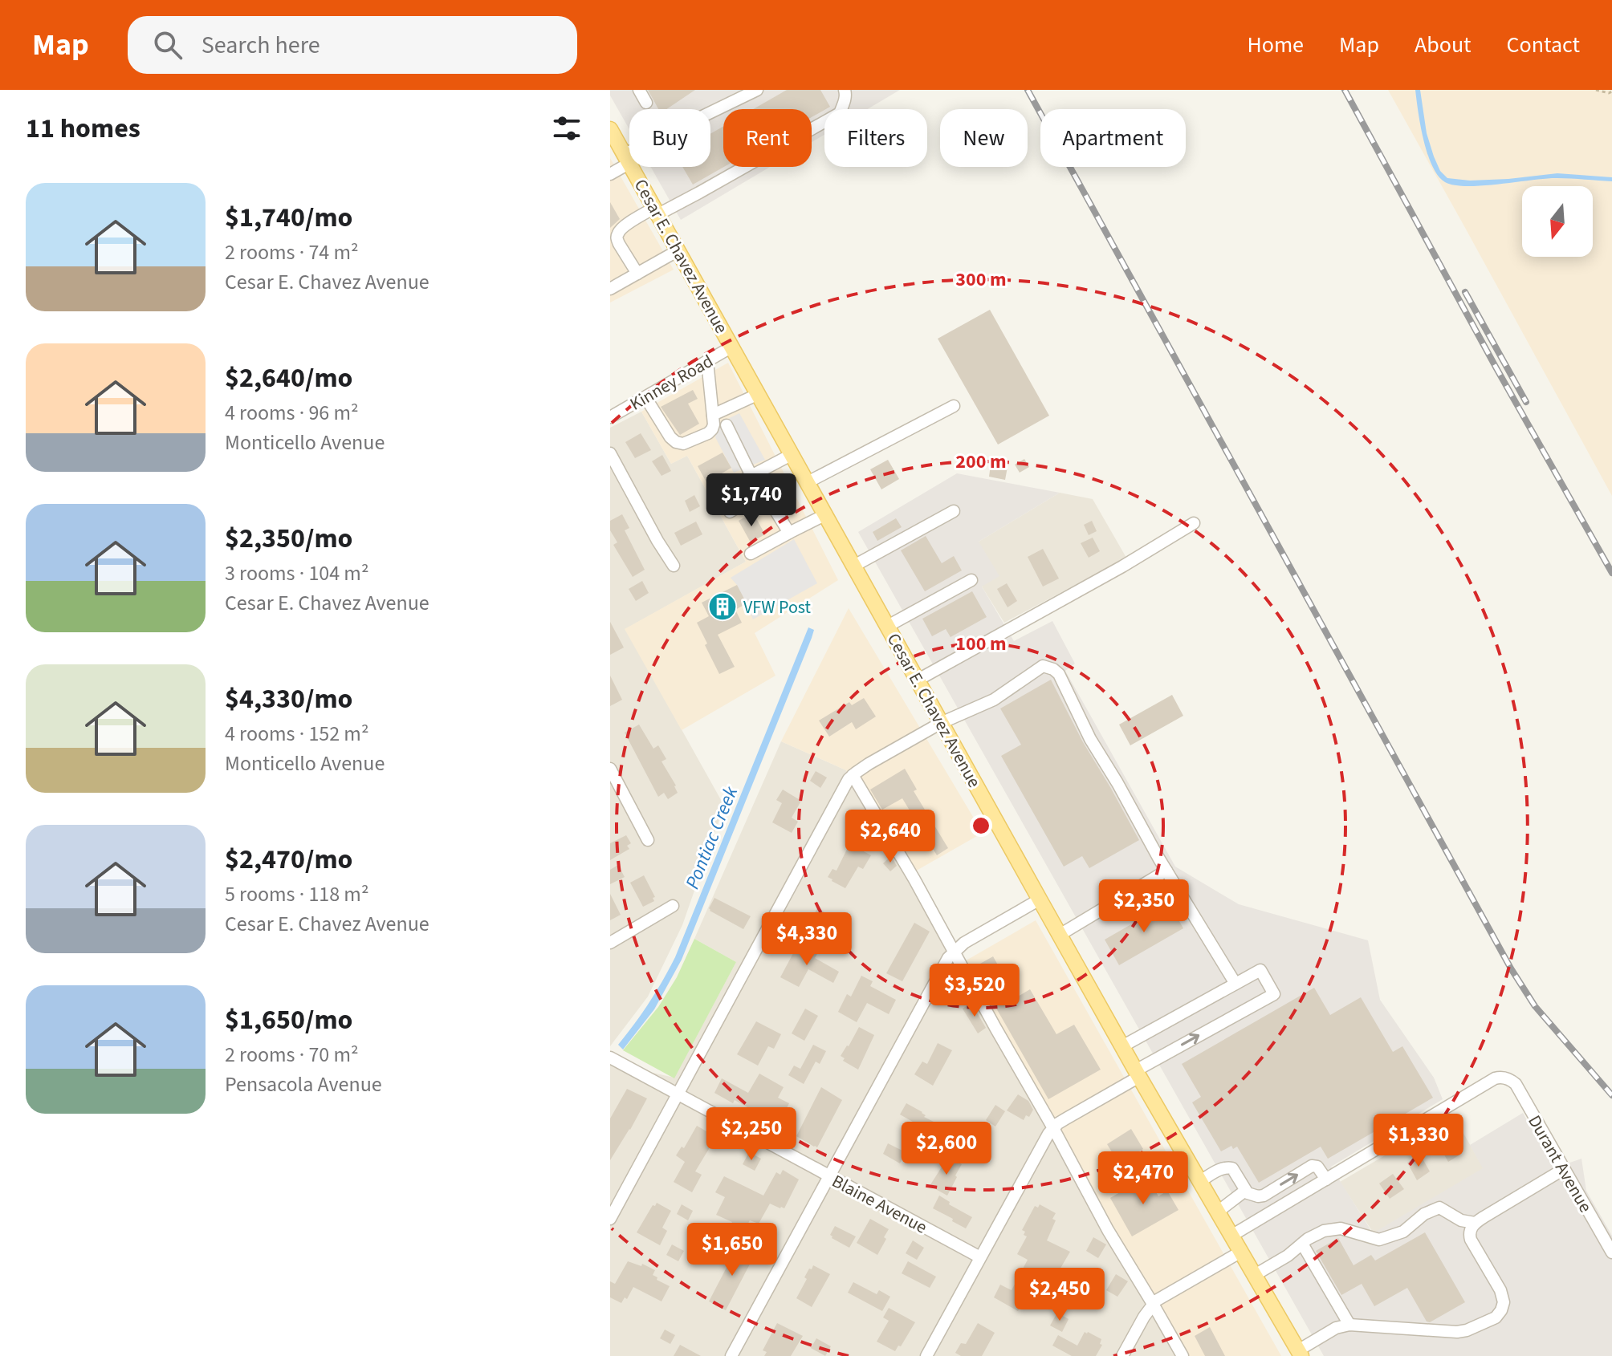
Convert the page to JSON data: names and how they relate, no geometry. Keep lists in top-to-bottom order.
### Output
{
  "streets": {
    "main road": ["Cesar E. Chavez Avenue"],
    "street": ["Kinney Road", "Durant Avenue", "Blaine Avenue"]
  },
  "crossings": [
    ["Cesar E. Chavez Avenue", "Kinney Road"]
  ],
  "water": ["Pontiac Creek"],
  "places": {
    "building": ["VFW Post"]
  },
  "north": "bottom",
  "page": {
    "header": "Map",
    "search": "Search here",
    "nav": [
      "Home",
      "Map",
      "About",
      "Contact"
    ],
    "heading": "11 homes",
    "chip": [
      "Buy",
      "Rent",
      "Filters",
      "New",
      "Apartment"
    ],
    "list": [
      {
        "name": "$1,740/mo",
        "note": "2 rooms · 74 m² · Cesar E. Chavez Avenue"
      },
      {
        "name": "$2,640/mo",
        "note": "4 rooms · 96 m² · Monticello Avenue"
      },
      {
        "name": "$2,350/mo",
        "note": "3 rooms · 104 m² · Cesar E. Chavez Avenue"
      },
      {
        "name": "$4,330/mo",
        "note": "4 rooms · 152 m² · Monticello Avenue"
      },
      {
        "name": "$2,470/mo",
        "note": "5 rooms · 118 m² · Cesar E. Chavez Avenue"
      },
      {
        "name": "$1,650/mo",
        "note": "2 rooms · 70 m² · Pensacola Avenue"
      }
    ],
    "price": [
      "$1,740",
      "$2,640",
      "$2,350",
      "$4,330",
      "$3,520",
      "$2,250",
      "$1,330",
      "$2,600",
      "$2,470",
      "$1,650",
      "$2,450"
    ]
  },
  "rings": ["300 m", "200 m", "100 m"]
}
